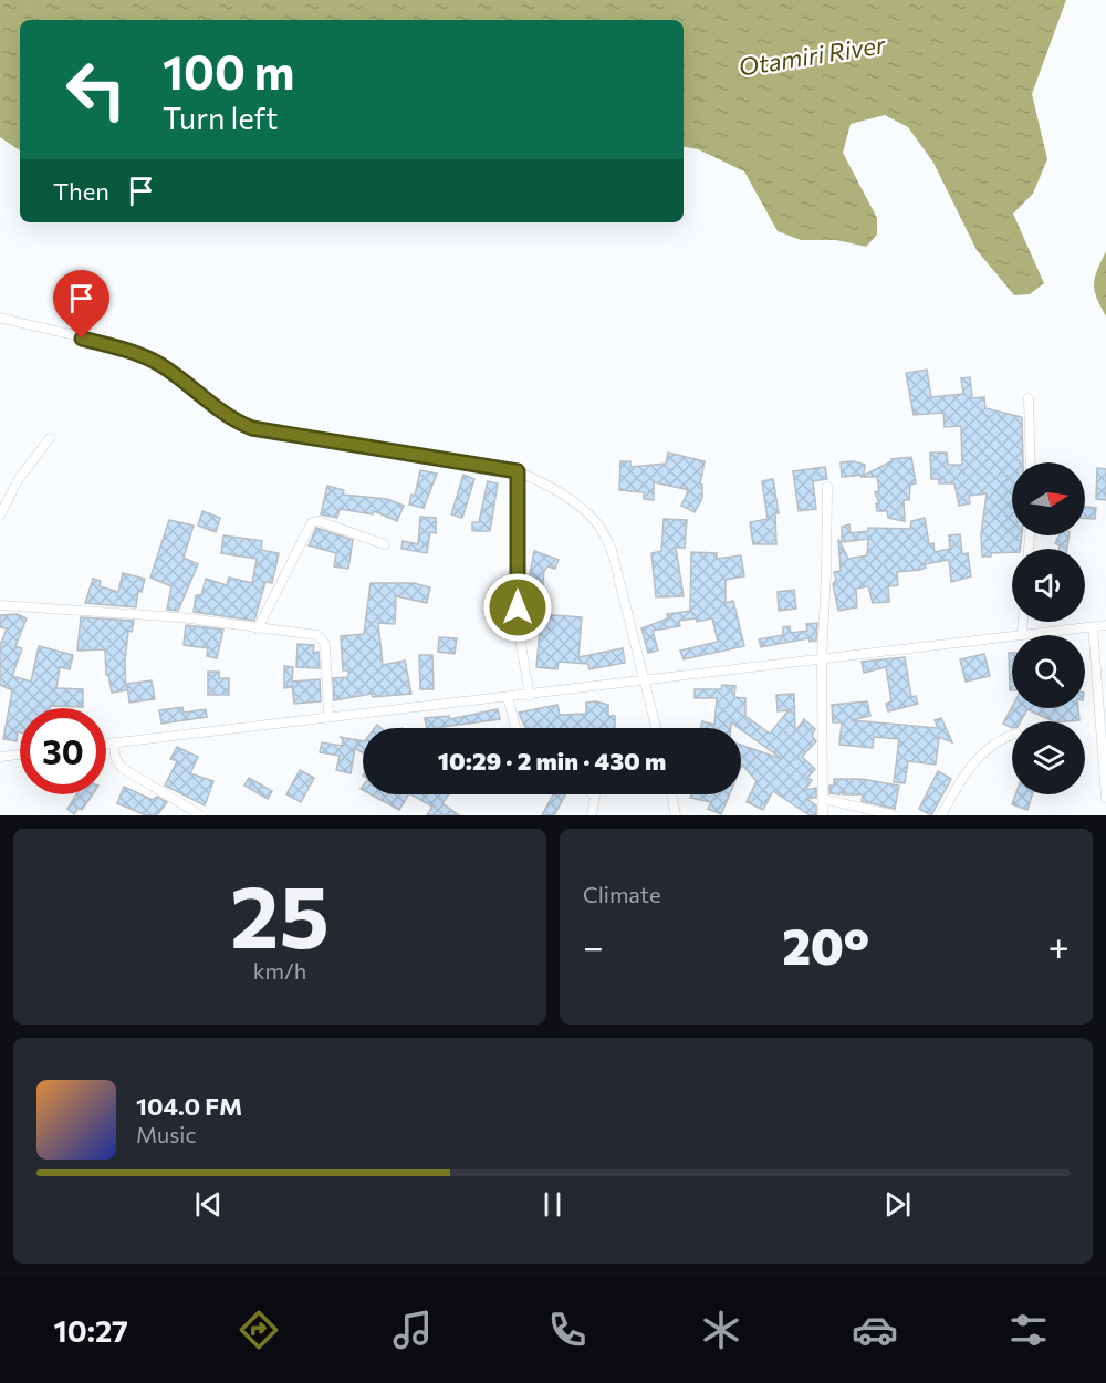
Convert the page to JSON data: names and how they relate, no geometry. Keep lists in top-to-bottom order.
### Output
{
  "water": ["Otamiri River"],
  "north": "right",
  "page": {
    "turn": ["100 m", "Turn left"],
    "then": "Then",
    "limit": "30",
    "trip": "10:29 · 2 min · 430 m",
    "tile": [
      ["25", "km/h"],
      "Climate"
    ],
    "heat": ["−", "20°", "+"],
    "song": ["104.0 FM", "Music"],
    "tabs": "10:27"
  }
}
